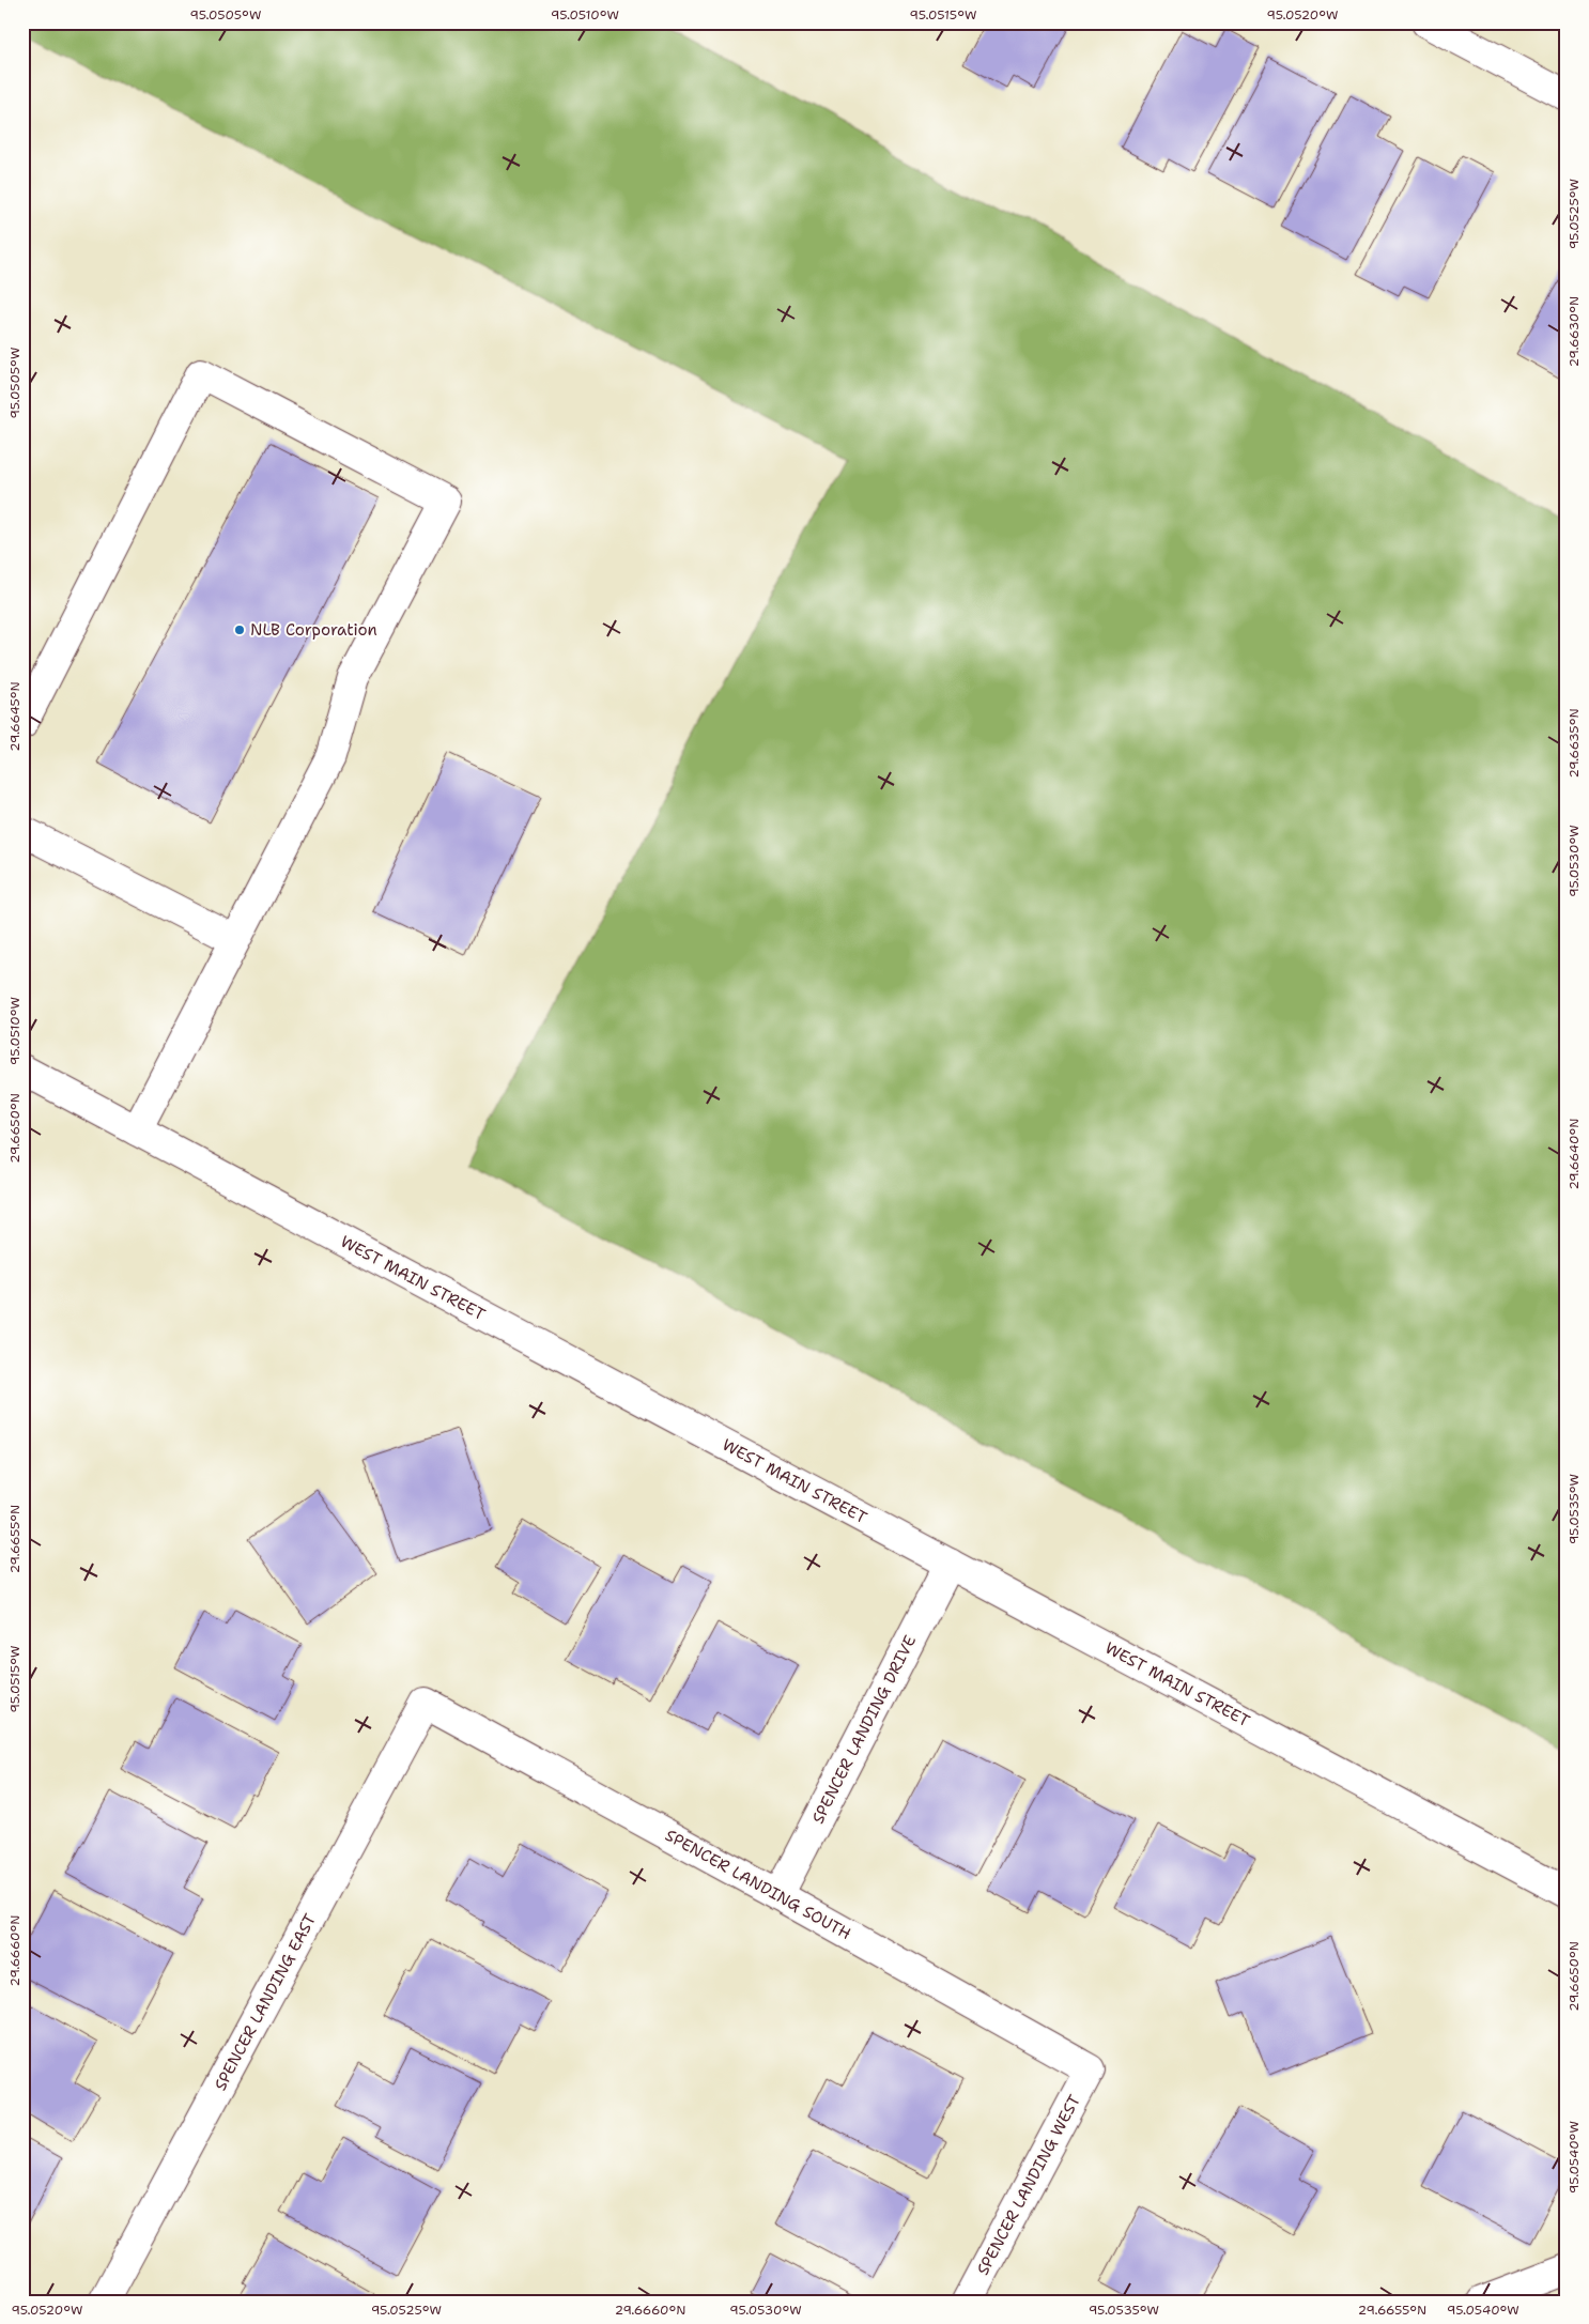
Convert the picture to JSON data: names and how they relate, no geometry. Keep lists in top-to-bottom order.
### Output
{
  "streets": {
    "street": [
      "WEST MAIN STREET",
      "SPENCER LANDING DRIVE",
      "SPENCER LANDING SOUTH",
      "SPENCER LANDING EAST",
      "SPENCER LANDING WEST"
    ]
  },
  "crossings": [
    ["WEST MAIN STREET", "SPENCER LANDING DRIVE"],
    ["SPENCER LANDING DRIVE", "SPENCER LANDING SOUTH"],
    ["SPENCER LANDING SOUTH", "SPENCER LANDING EAST"],
    ["SPENCER LANDING SOUTH", "SPENCER LANDING WEST"]
  ],
  "places": ["NLB Corporation"],
  "coordinates": [
    "95.0505°W",
    "95.0510°W",
    "95.0515°W",
    "95.0520°W",
    "95.0525°W",
    "29.6630°N",
    "29.6645°N",
    "29.6635°N",
    "95.0530°W",
    "29.6650°N",
    "29.6640°N",
    "95.0535°W",
    "29.6655°N",
    "29.6660°N",
    "95.0540°W"
  ]
}
